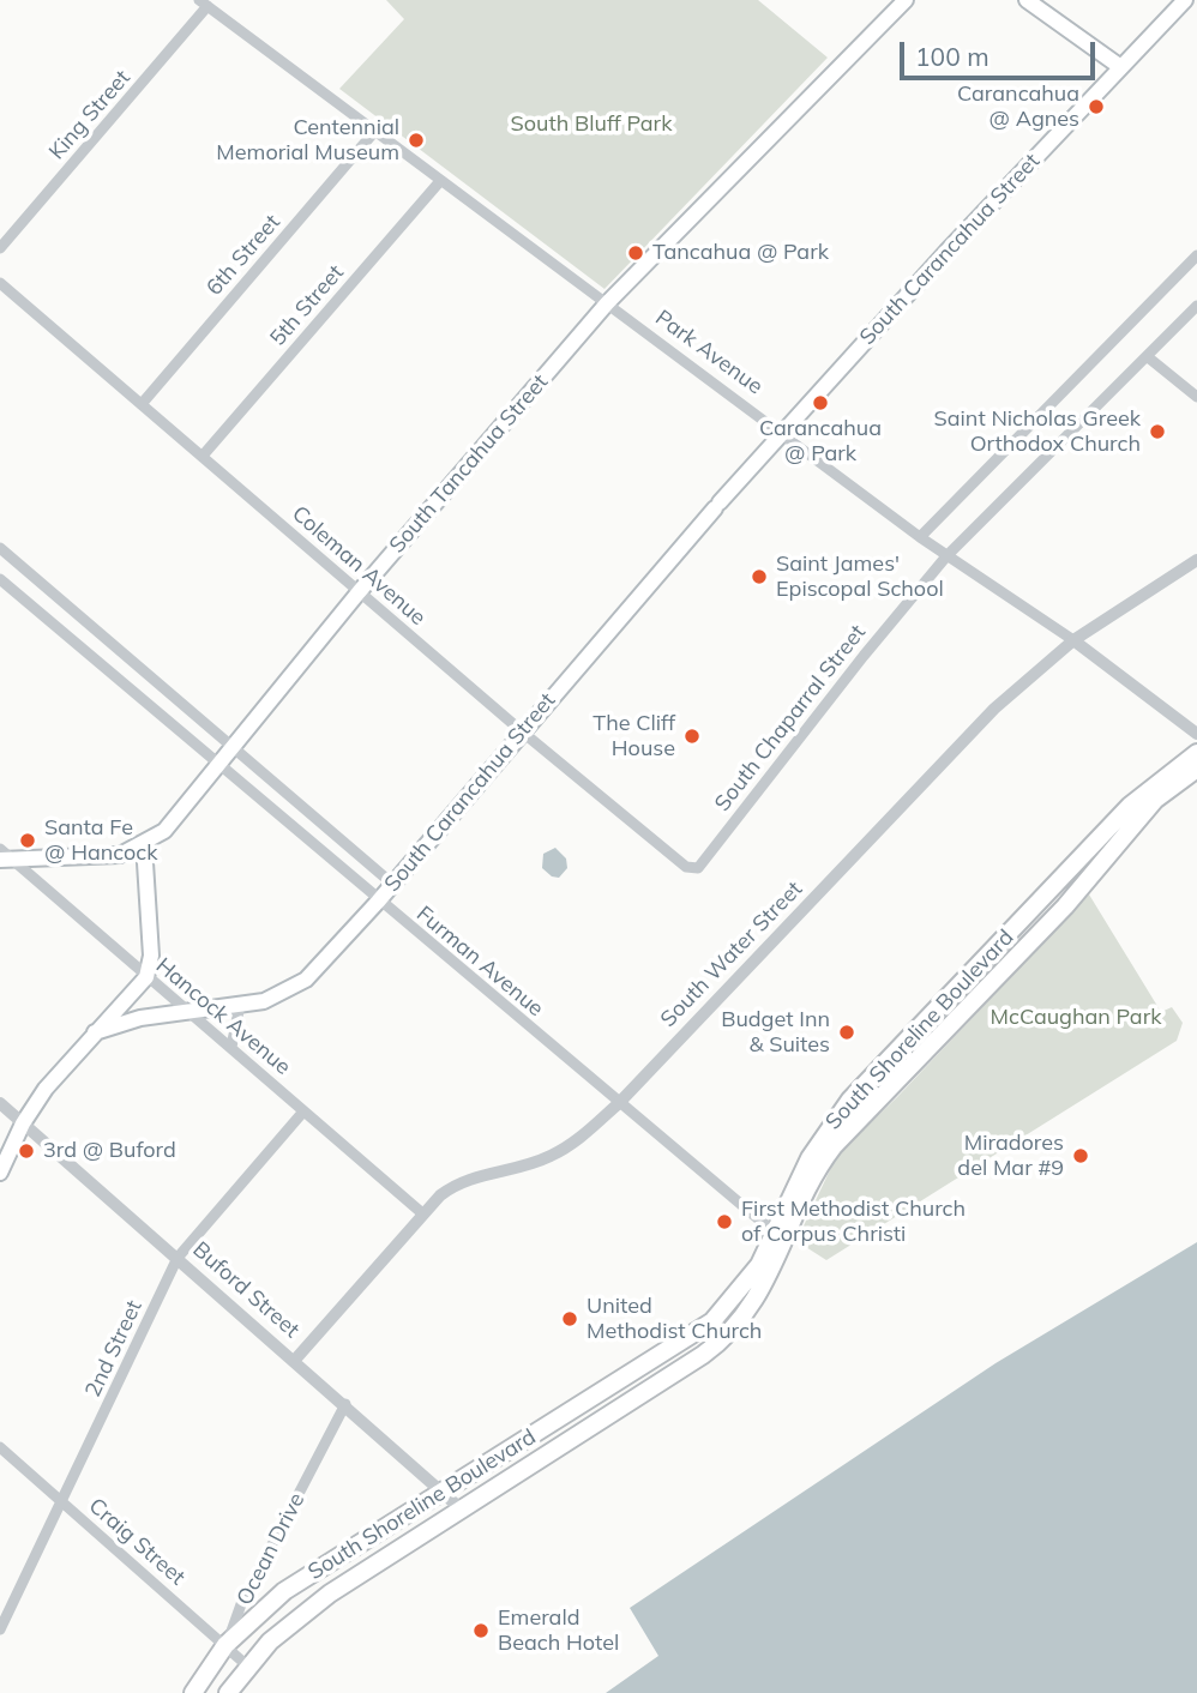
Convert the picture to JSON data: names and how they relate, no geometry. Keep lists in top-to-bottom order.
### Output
{
  "streets": {
    "main road": [
      "South Carancahua Street",
      "South Tancahua Street",
      "South Shoreline Boulevard",
      "Ocean Drive"
    ],
    "street": [
      "King Street",
      "6th Street",
      "5th Street",
      "Park Avenue",
      "Coleman Avenue",
      "South Chaparral Street",
      "South Water Street",
      "Furman Avenue",
      "Hancock Avenue",
      "Buford Street",
      "2nd Street",
      "Craig Street"
    ]
  },
  "crossings": [
    ["King Street", "Park Avenue"],
    ["South Carancahua Street", "Park Avenue"],
    ["South Carancahua Street", "Coleman Avenue"],
    ["South Carancahua Street", "Furman Avenue"],
    ["South Carancahua Street", "Hancock Avenue"],
    ["6th Street", "Park Avenue"],
    ["6th Street", "Coleman Avenue"],
    ["5th Street", "Park Avenue"],
    ["5th Street", "Coleman Avenue"],
    ["Park Avenue", "South Tancahua Street"],
    ["Park Avenue", "South Chaparral Street"],
    ["Park Avenue", "South Water Street"],
    ["South Tancahua Street", "Coleman Avenue"],
    ["South Tancahua Street", "Furman Avenue"],
    ["South Tancahua Street", "Hancock Avenue"],
    ["Coleman Avenue", "South Chaparral Street"],
    ["South Water Street", "Furman Avenue"],
    ["South Water Street", "Hancock Avenue"],
    ["South Water Street", "Buford Street"],
    ["Furman Avenue", "South Shoreline Boulevard"],
    ["Hancock Avenue", "2nd Street"],
    ["South Shoreline Boulevard", "Buford Street"],
    ["South Shoreline Boulevard", "Craig Street"],
    ["South Shoreline Boulevard", "Ocean Drive"],
    ["Buford Street", "2nd Street"],
    ["Buford Street", "Ocean Drive"],
    ["2nd Street", "Craig Street"],
    ["Craig Street", "Ocean Drive"]
  ],
  "parks": ["South Bluff Park", "McCaughan Park"],
  "places": [
    "Carancahua @ Agnes",
    "Centennial Memorial Museum",
    "Tancahua @ Park",
    "Carancahua @ Park",
    "Saint Nicholas Greek Orthodox Church",
    "Saint James' Episcopal School",
    "The Cliff House",
    "Santa Fe @ Hancock",
    "Budget Inn & Suites",
    "3rd @ Buford",
    "Miradores del Mar #9",
    "First Methodist Church of Corpus Christi",
    "United Methodist Church",
    "Emerald Beach Hotel"
  ],
  "scale_bar": "100 m"
}
